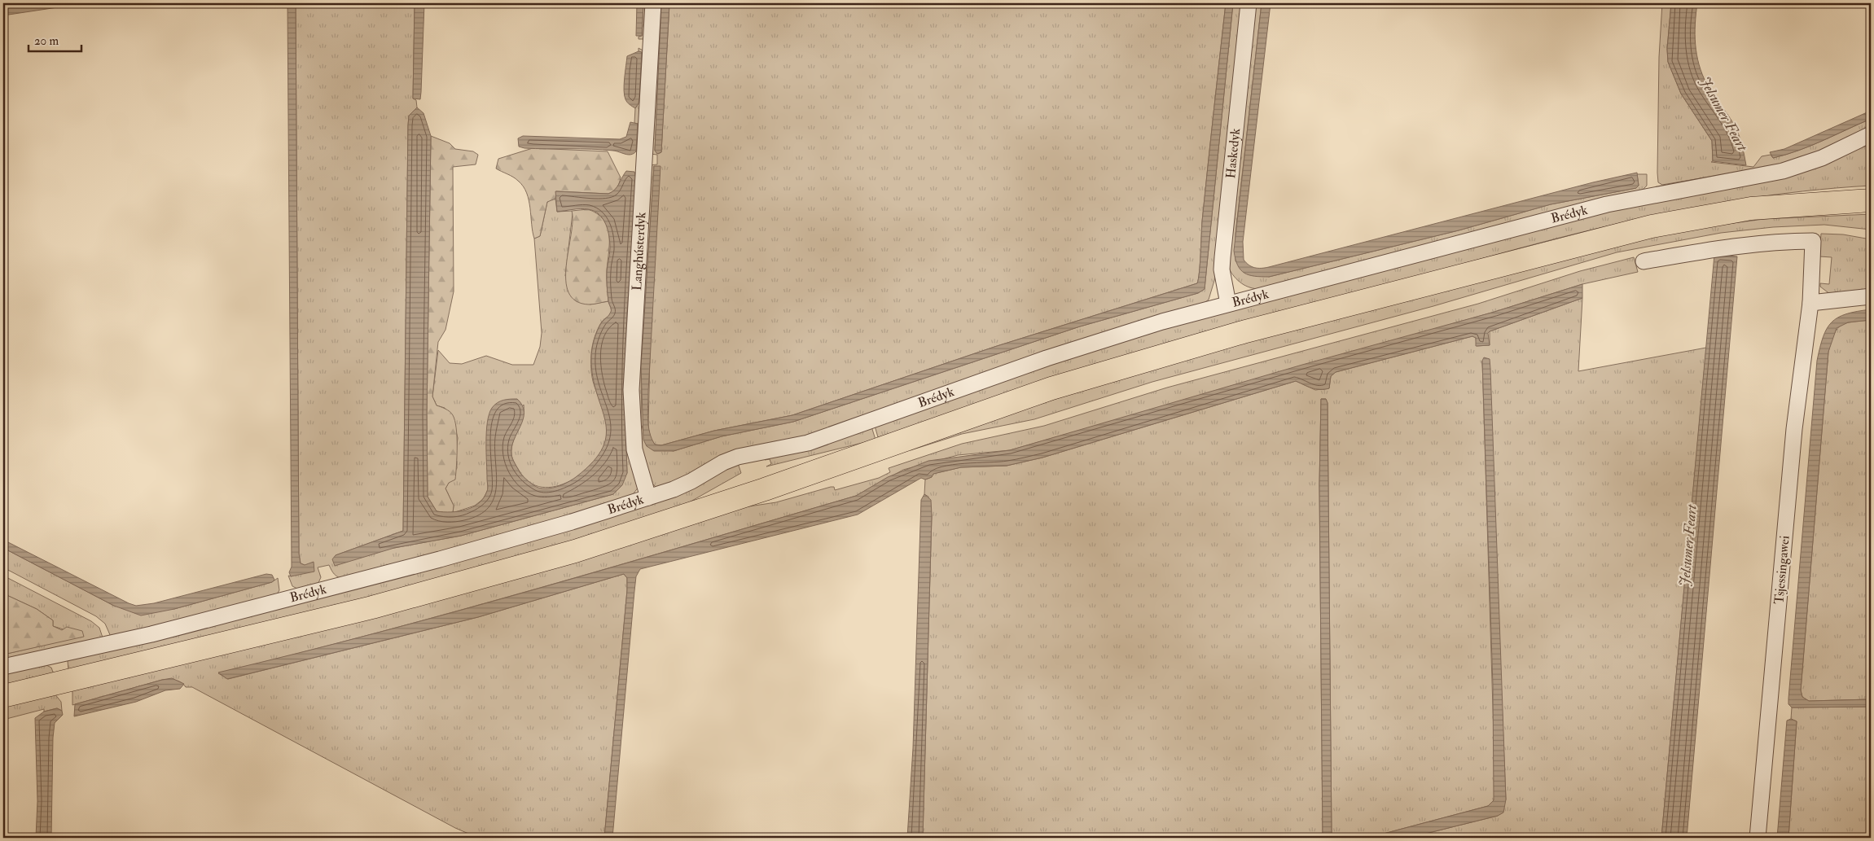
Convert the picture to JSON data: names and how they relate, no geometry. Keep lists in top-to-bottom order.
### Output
{
  "streets": {
    "street": [
      "Haskedyk",
      "Brédyk",
      "Langhústerdyk",
      "Tsjessingawei"
    ]
  },
  "crossings": [
    ["Haskedyk", "Brédyk"],
    ["Brédyk", "Langhústerdyk"]
  ],
  "water": ["Jelsumer Feart"],
  "scale_bar": "20 m"
}
